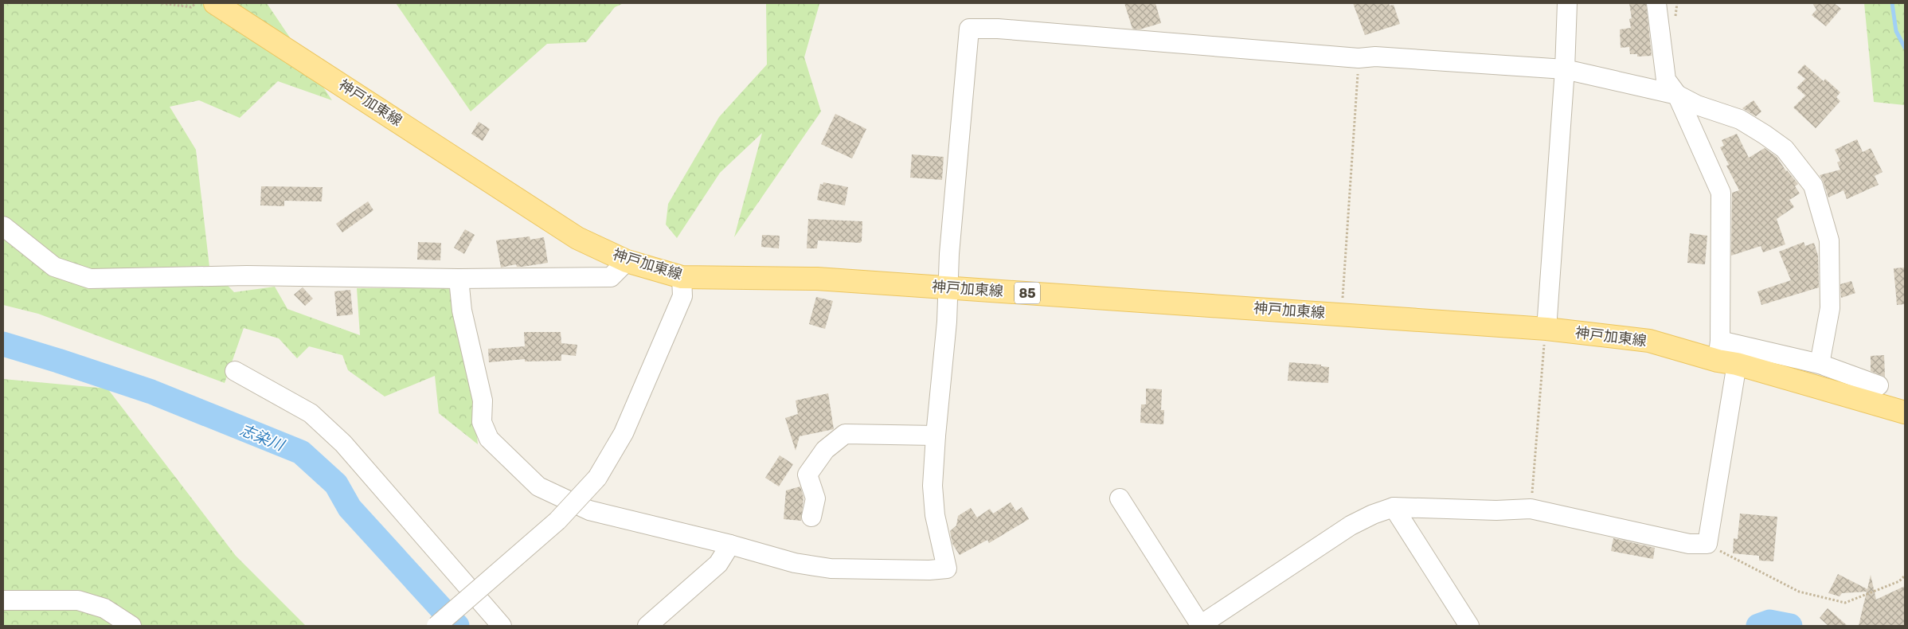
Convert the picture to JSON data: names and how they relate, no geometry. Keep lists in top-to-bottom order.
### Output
{
  "streets": {
    "main road": ["神戸加東線", "85"]
  },
  "water": ["志染川"]
}
